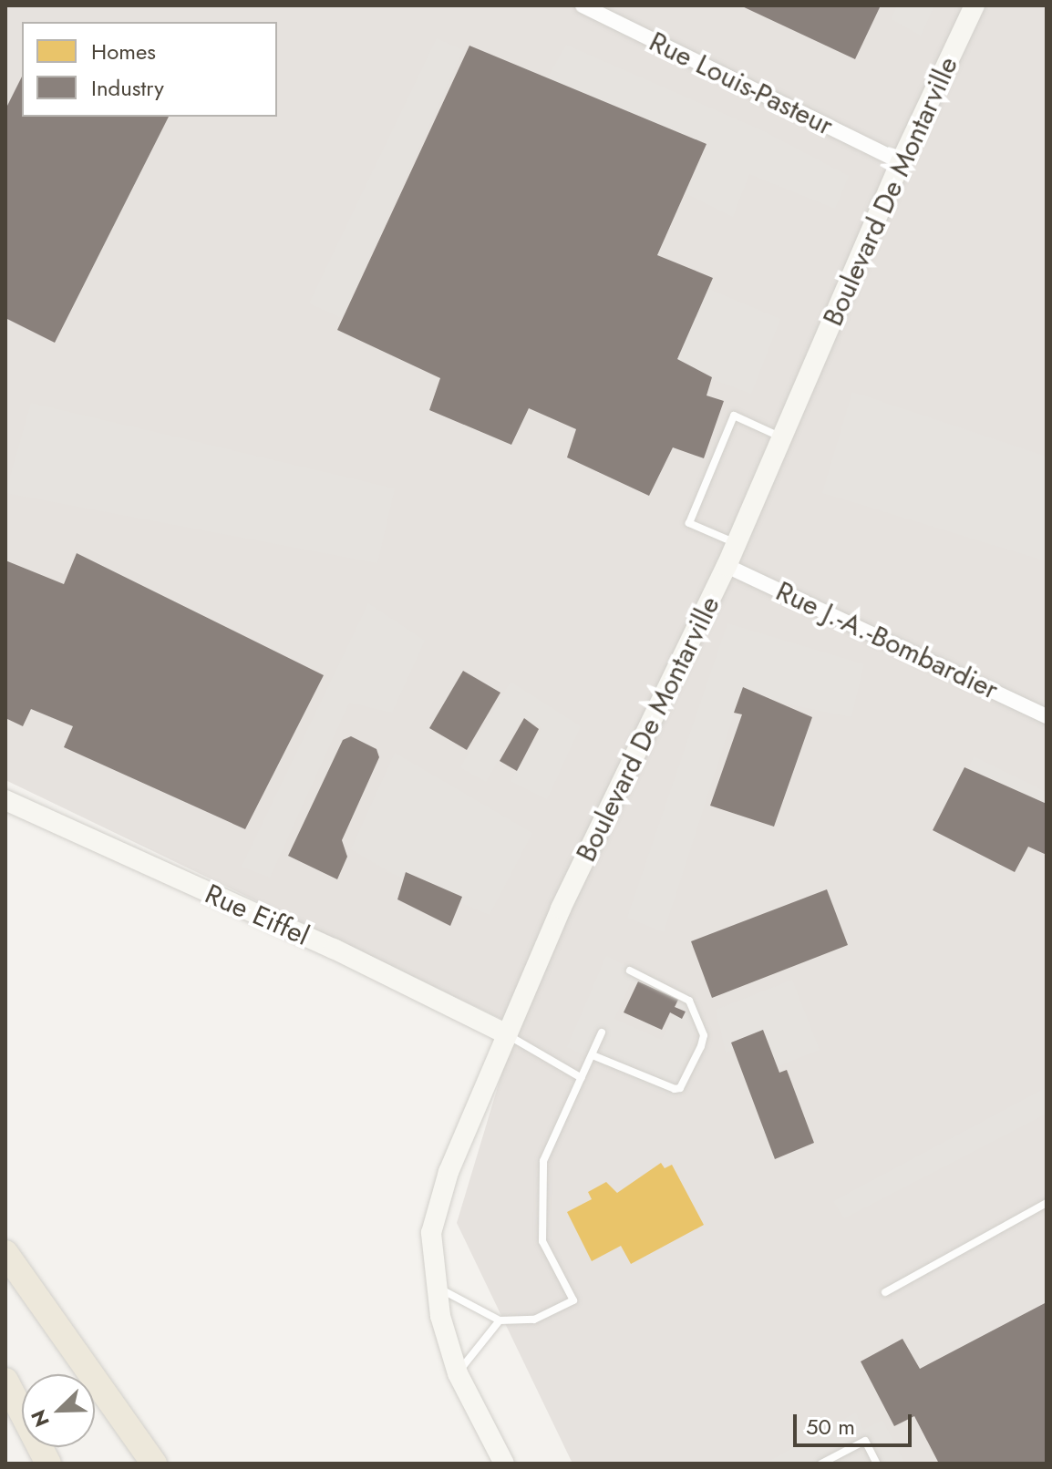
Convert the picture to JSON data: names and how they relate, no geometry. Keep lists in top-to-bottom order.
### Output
{
  "streets": {
    "street": [
      "Rue Louis-Pasteur",
      "Boulevard De Montarville",
      "Rue J.-A.-Bombardier",
      "Rue Eiffel"
    ]
  },
  "crossings": [
    ["Rue Louis-Pasteur", "Boulevard De Montarville"],
    ["Boulevard De Montarville", "Rue J.-A.-Bombardier"],
    ["Boulevard De Montarville", "Rue Eiffel"]
  ],
  "legend": ["Homes", "Industry"],
  "scale_bar": "50 m",
  "north": "bottom left"
}
